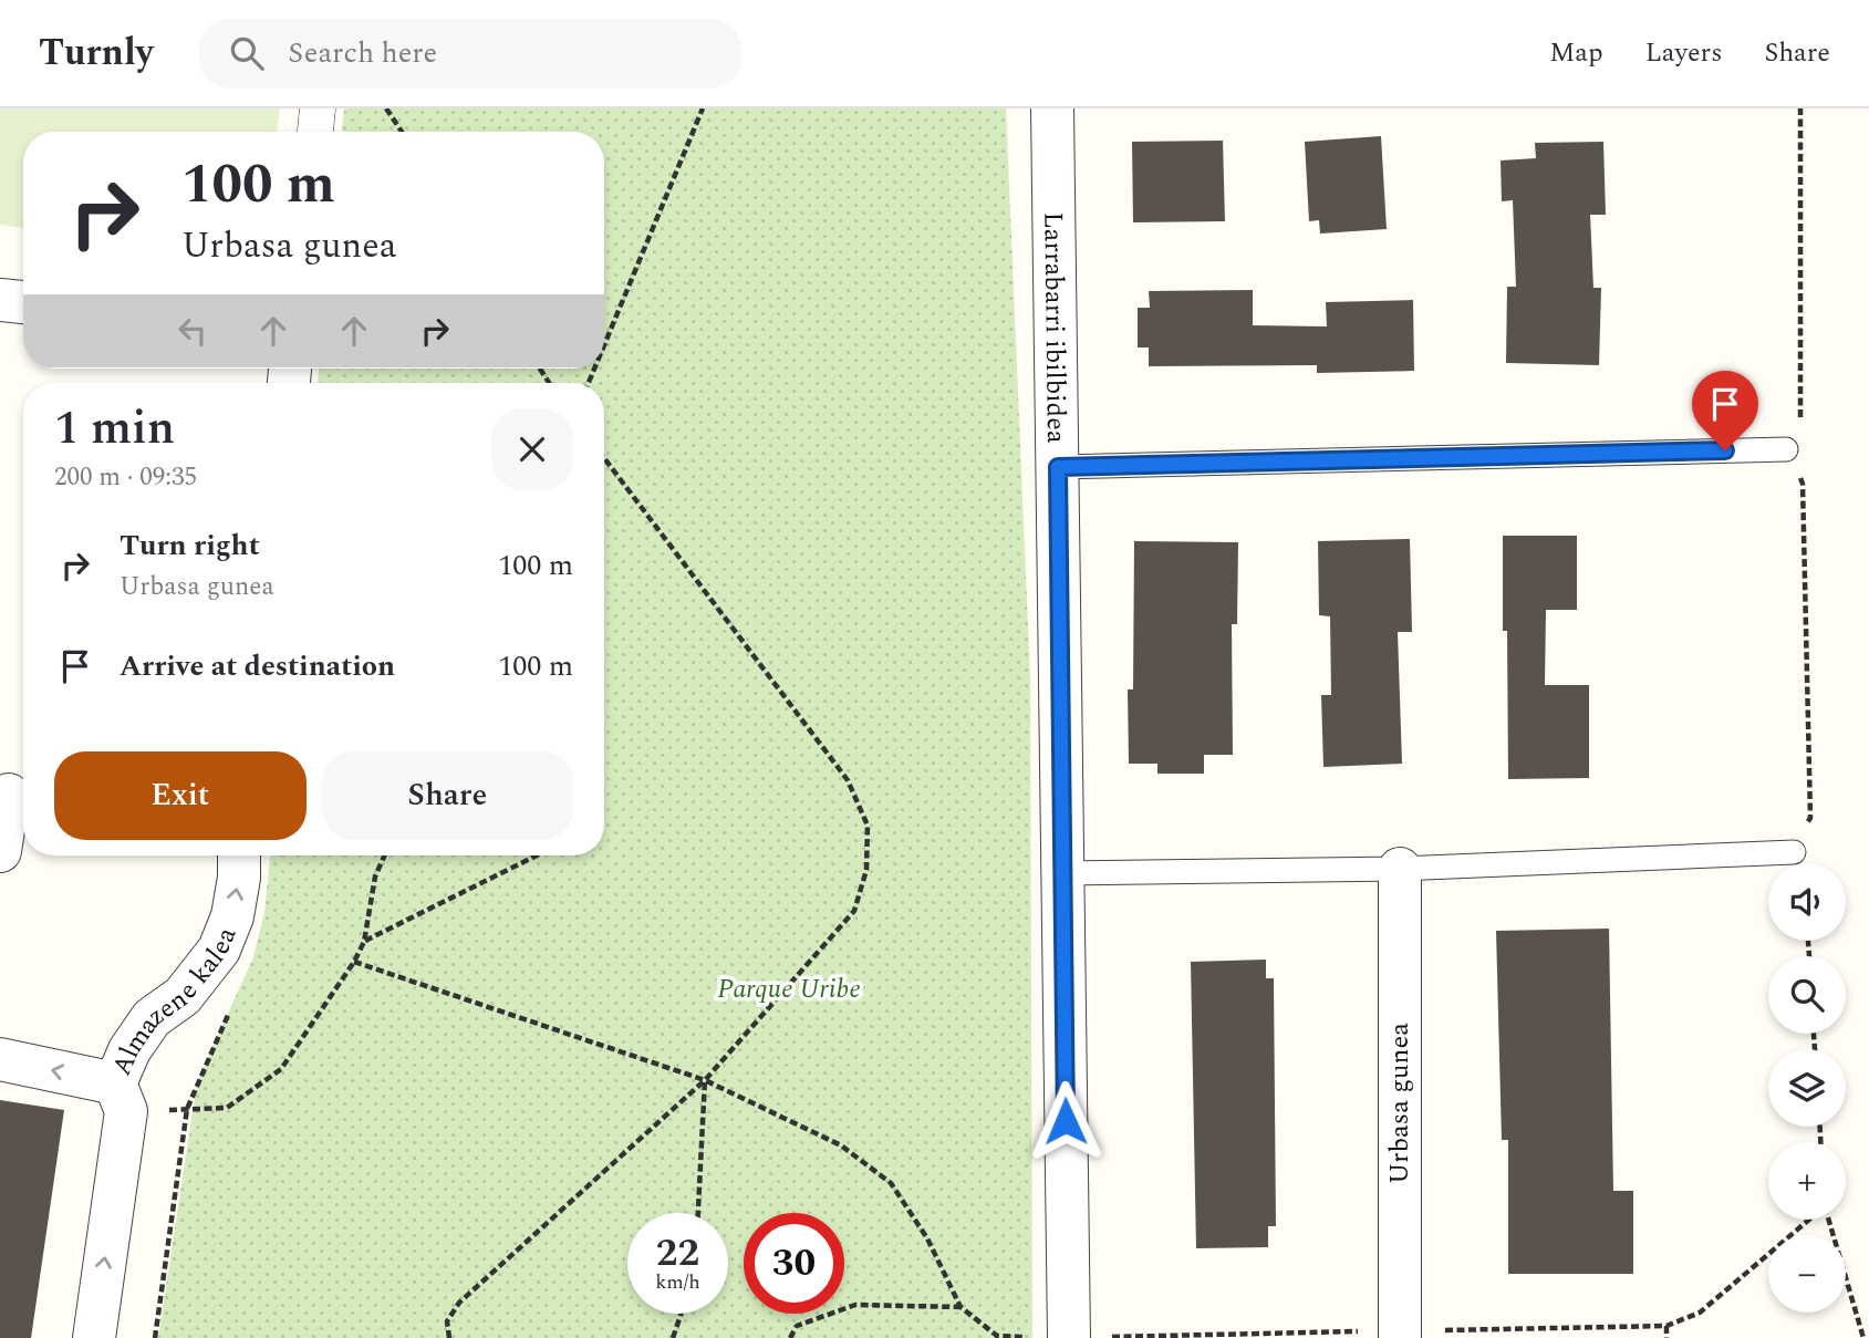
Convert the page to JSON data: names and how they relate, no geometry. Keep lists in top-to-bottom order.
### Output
{
  "streets": {
    "street": ["Larrabarri ibilbidea", "Almazene kalea", "Urbasa gunea"]
  },
  "one_way": ["Almazene kalea"],
  "parks": ["Parque Uribe"],
  "page": {
    "header": "Turnly",
    "search": "Search here",
    "nav": ["Map", "Layers", "Share"],
    "turn": ["100 m", "Urbasa gunea"],
    "heading": ["1 min", "200 m · 09:35"],
    "list": [
      {
        "name": "Turn right",
        "note": "Urbasa gunea",
        "value": "100 m"
      },
      {
        "name": "Arrive at destination",
        "value": "100 m"
      }
    ],
    "buttons": ["Exit", "Share"],
    "map_buttons": ["+", "−"],
    "speed": "22 km/h",
    "limit": "30"
  }
}
